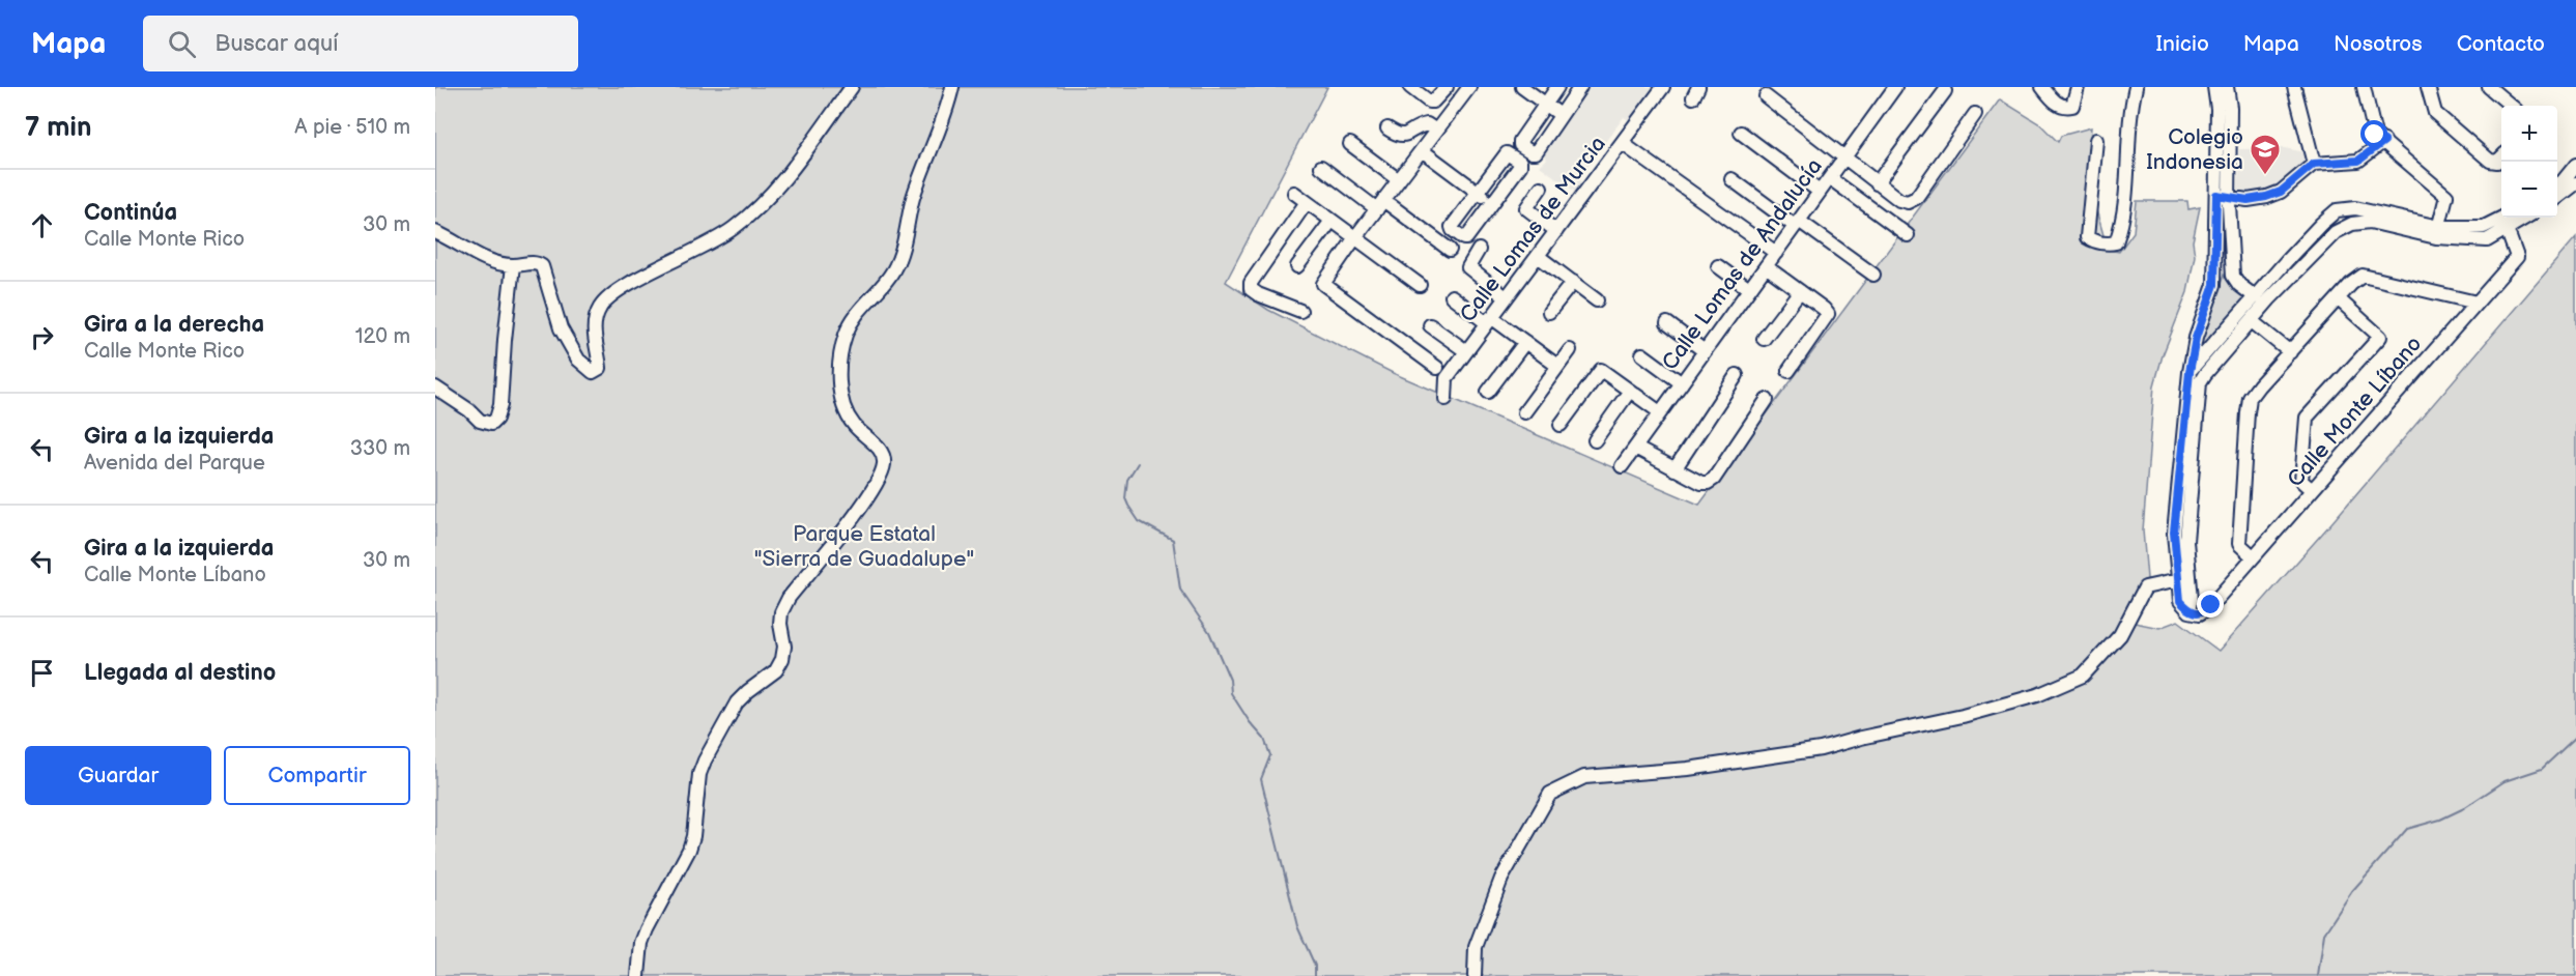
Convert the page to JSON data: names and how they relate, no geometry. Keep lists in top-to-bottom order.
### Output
{
  "streets": {
    "street": ["Calle Lomas de Murcia", "Calle Lomas de Andalucía", "Calle Monte Líbano"]
  },
  "parks": ["Parque Estatal \"Sierra de Guadalupe\""],
  "places": {
    "school or university": ["Colegio Indonesia"]
  },
  "page": {
    "header": "Mapa",
    "search": "Buscar aquí",
    "nav": [
      "Inicio",
      "Mapa",
      "Nosotros",
      "Contacto"
    ],
    "heading": ["7 min", "A pie · 510 m"],
    "map_buttons": ["+", "−"],
    "list": [
      ["Continúa", "Calle Monte Rico", "30 m"],
      ["Gira a la derecha", "Calle Monte Rico", "120 m"],
      ["Gira a la izquierda", "Avenida del Parque", "330 m"],
      ["Gira a la izquierda", "Calle Monte Líbano", "30 m"],
      "Llegada al destino"
    ],
    "buttons": ["Guardar", "Compartir"]
  }
}
